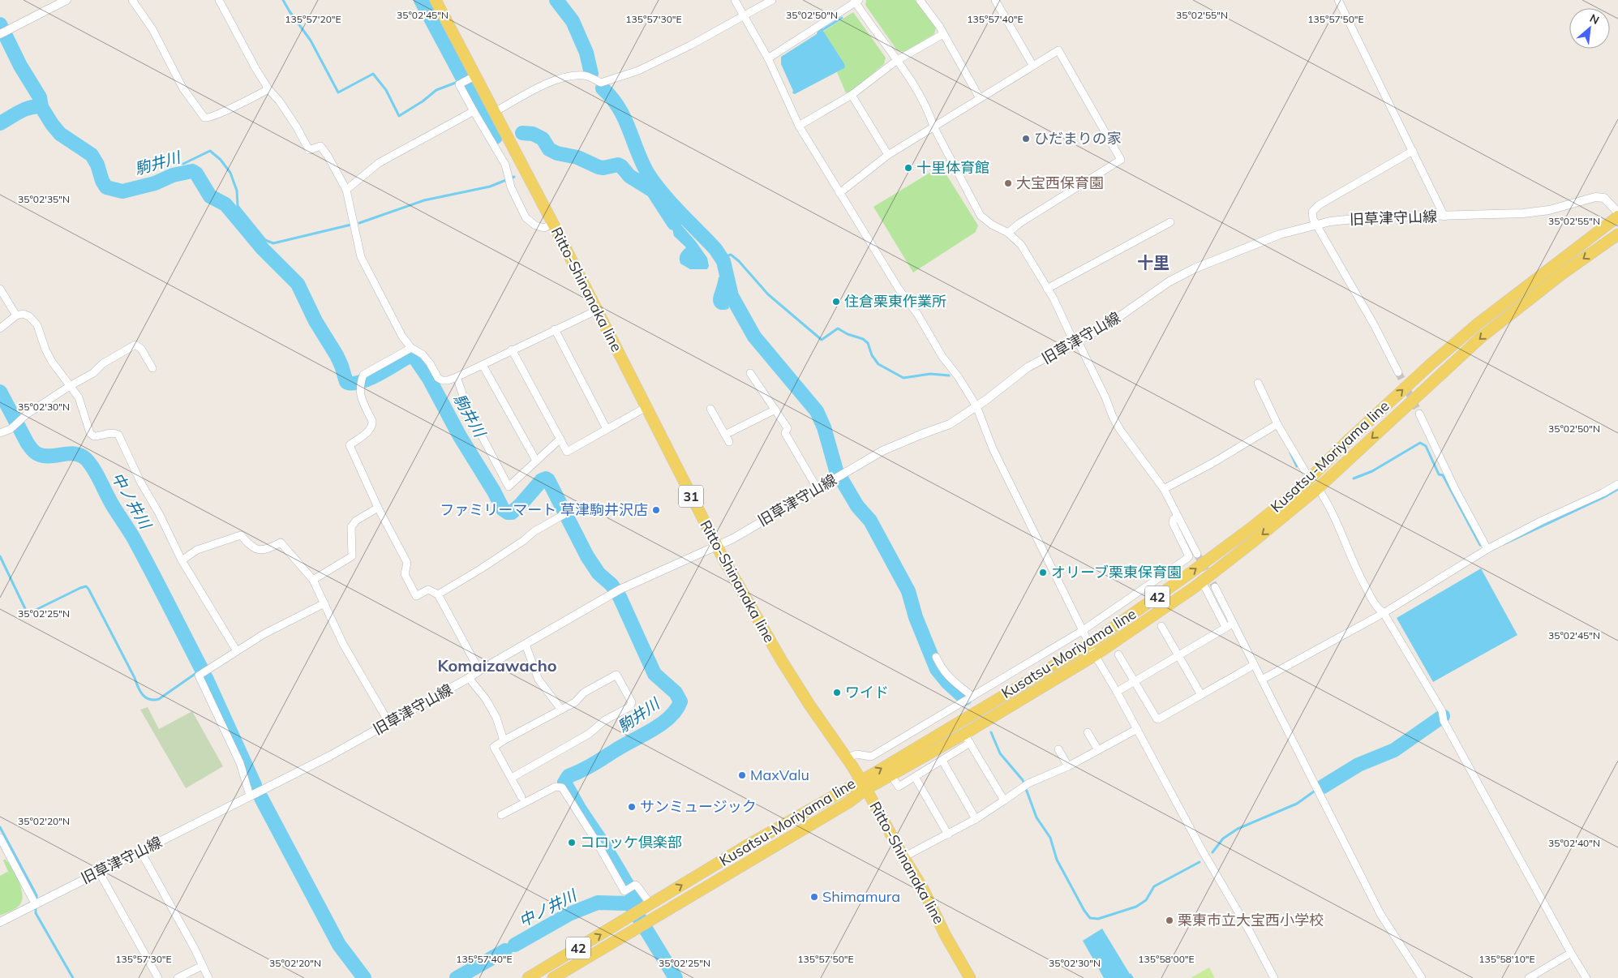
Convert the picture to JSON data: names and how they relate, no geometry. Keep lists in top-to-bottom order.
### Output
{
  "streets": {
    "main road": [
      "Ritto-Shinanaka line",
      "Kusatsu-Moriyama line",
      "31",
      "42"
    ],
    "street": ["旧草津守山線"]
  },
  "crossings": [
    ["旧草津守山線", "Ritto-Shinanaka line"],
    ["Ritto-Shinanaka line", "Kusatsu-Moriyama line"]
  ],
  "districts": ["十里", "Komaizawacho"],
  "water": ["駒井川", "中ノ井川"],
  "places": [
    "ひだまりの家",
    "十里体育館",
    "大宝西保育園",
    "住倉栗東作業所",
    "ファミリーマート 草津駒井沢店",
    "オリーブ栗東保育園",
    "ワイド",
    "MaxValu",
    "サンミュージック",
    "コロッケ倶楽部",
    "Shimamura",
    "栗東市立大宝西小学校"
  ],
  "north": "top right",
  "coordinates": [
    "35°02'45\"N",
    "35°02'50\"N",
    "35°02'55\"N",
    "135°57'20\"E",
    "135°57'30\"E",
    "135°57'40\"E",
    "135°57'50\"E",
    "35°02'35\"N",
    "35°02'30\"N",
    "35°02'25\"N",
    "35°02'20\"N",
    "35°02'40\"N",
    "135°58'00\"E",
    "135°58'10\"E"
  ]
}
